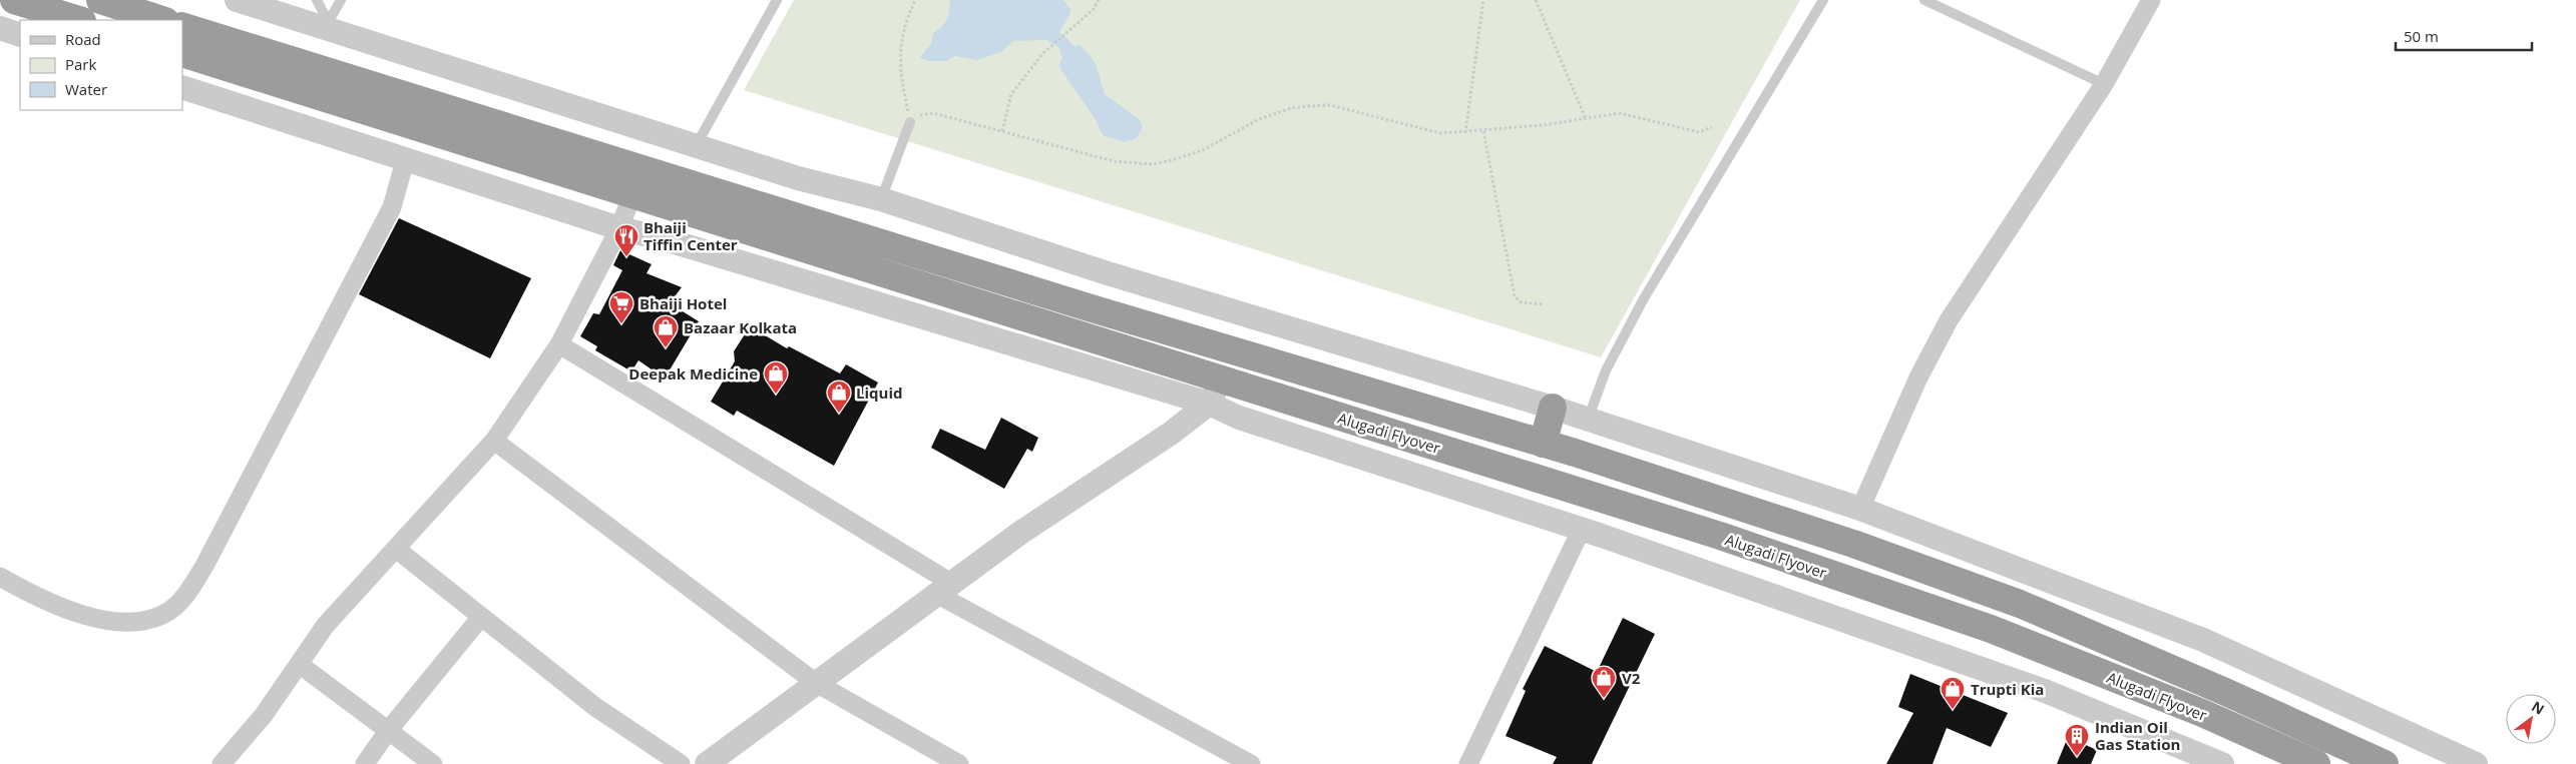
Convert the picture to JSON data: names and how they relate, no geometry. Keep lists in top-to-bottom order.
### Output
{
  "streets": {
    "highway": ["Alugadi Flyover"]
  },
  "places": {
    "restaurant": ["Bhaiji Tiffin Center"],
    "supermarket": ["Bhaiji Hotel"],
    "shop": [
      "Bazaar Kolkata",
      "Deepak Medicine",
      "Liquid",
      "V2",
      "Trupti Kia"
    ],
    "building": ["Indian Oil Gas Station"]
  },
  "legend": ["Road", "Park", "Water"],
  "scale_bar": "50 m",
  "north": "top right"
}
